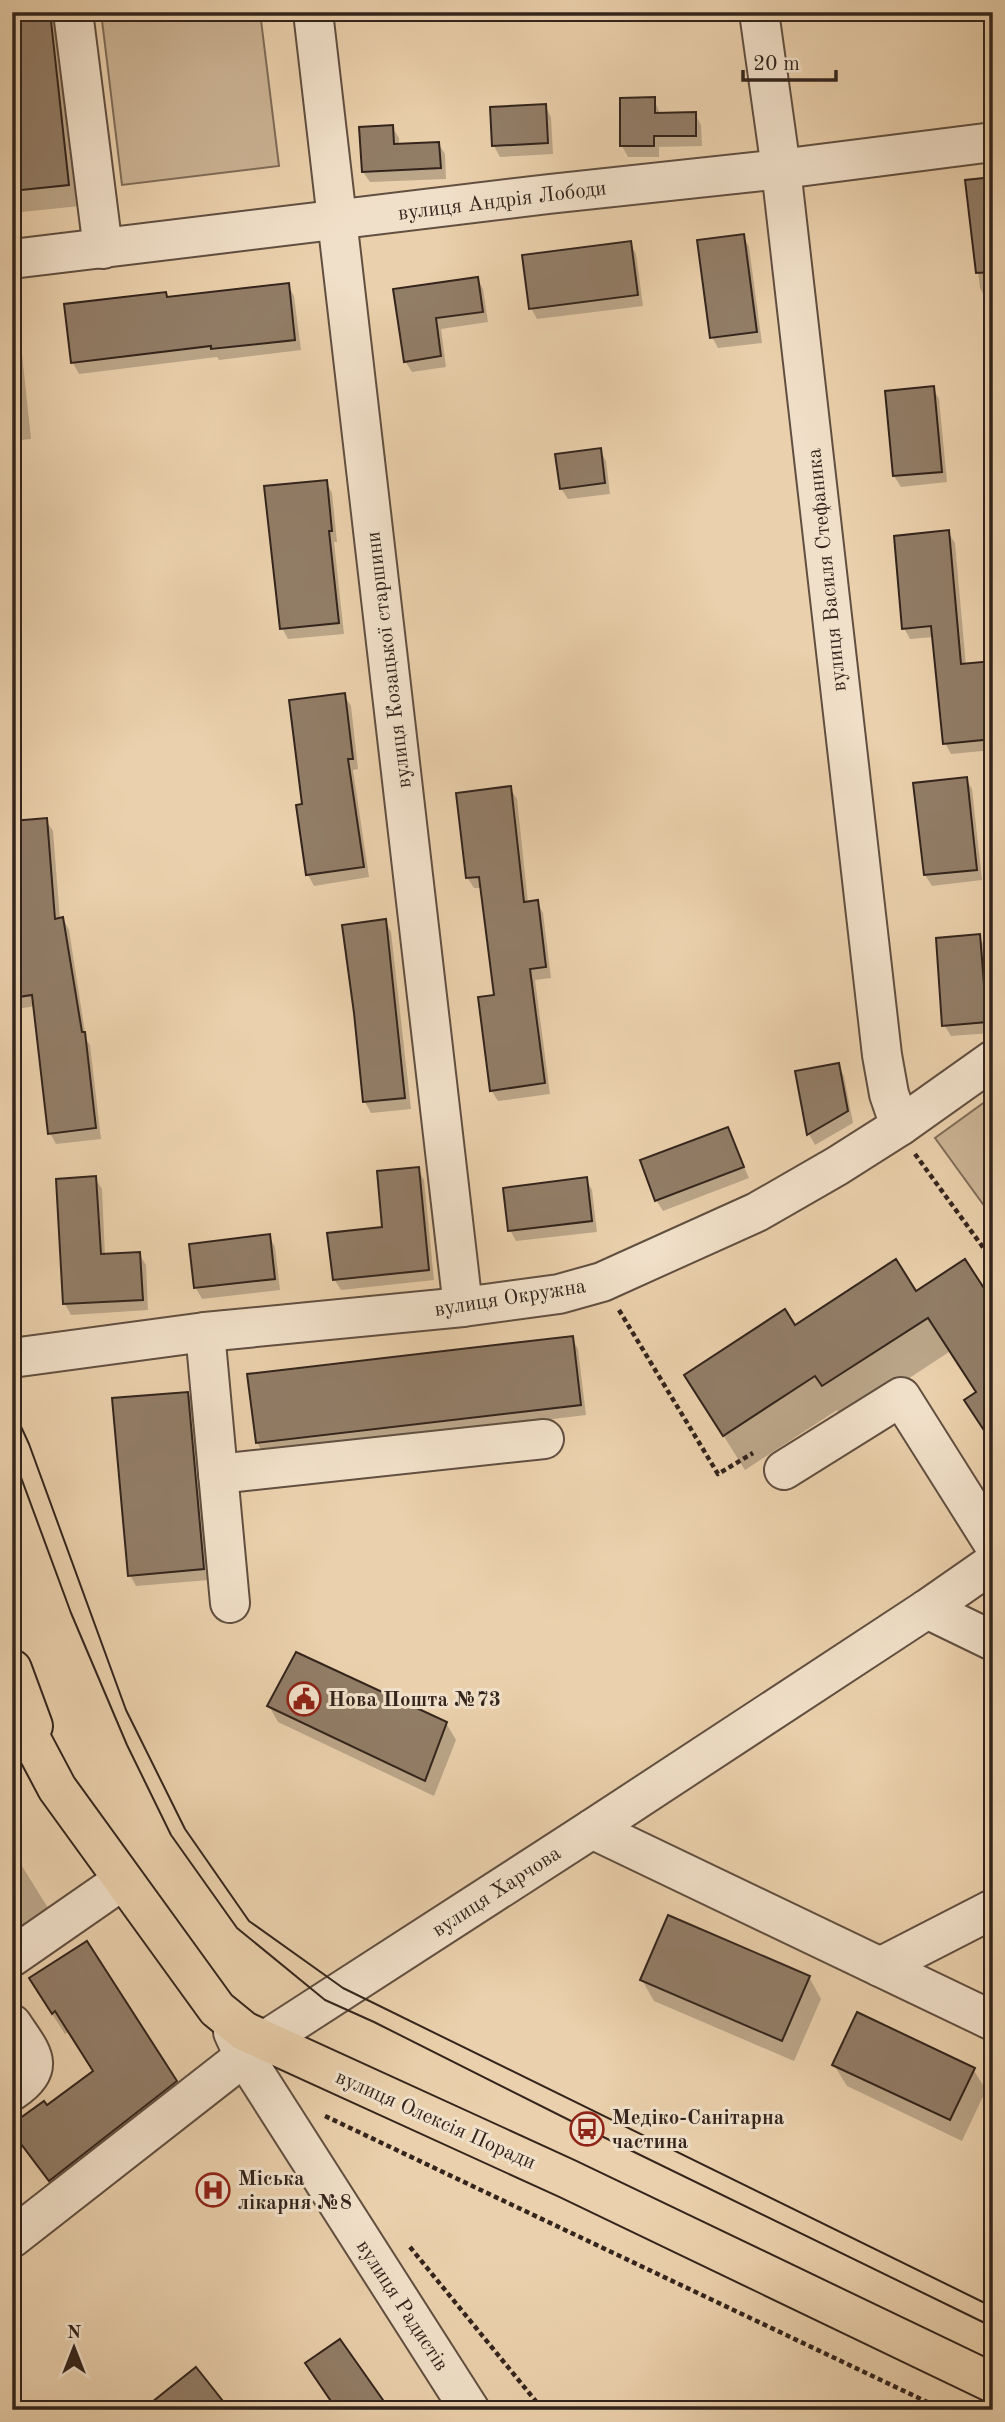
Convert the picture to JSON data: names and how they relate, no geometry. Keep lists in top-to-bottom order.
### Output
{
  "streets": {
    "main road": ["вулиця Олексія Поради"],
    "street": [
      "вулиця Андрія Лободи",
      "вулиця Василя Стефаника",
      "вулиця Козацької старшини",
      "вулиця Окружна",
      "вулиця Харчова",
      "вулиця Радистів"
    ]
  },
  "crossings": [
    ["вулиця Андрія Лободи", "вулиця Василя Стефаника"],
    ["вулиця Андрія Лободи", "вулиця Козацької старшини"],
    ["вулиця Василя Стефаника", "вулиця Окружна"],
    ["вулиця Козацької старшини", "вулиця Окружна"],
    ["вулиця Харчова", "вулиця Олексія Поради"],
    ["вулиця Харчова", "вулиця Радистів"],
    ["вулиця Олексія Поради", "вулиця Радистів"]
  ],
  "places": {
    "public building": ["Нова Пошта №73"],
    "bus stop": ["Медіко-Санітарна частина"],
    "hospital": ["Міська лікарня №8"]
  },
  "scale_bar": "20 m",
  "north": "top"
}
